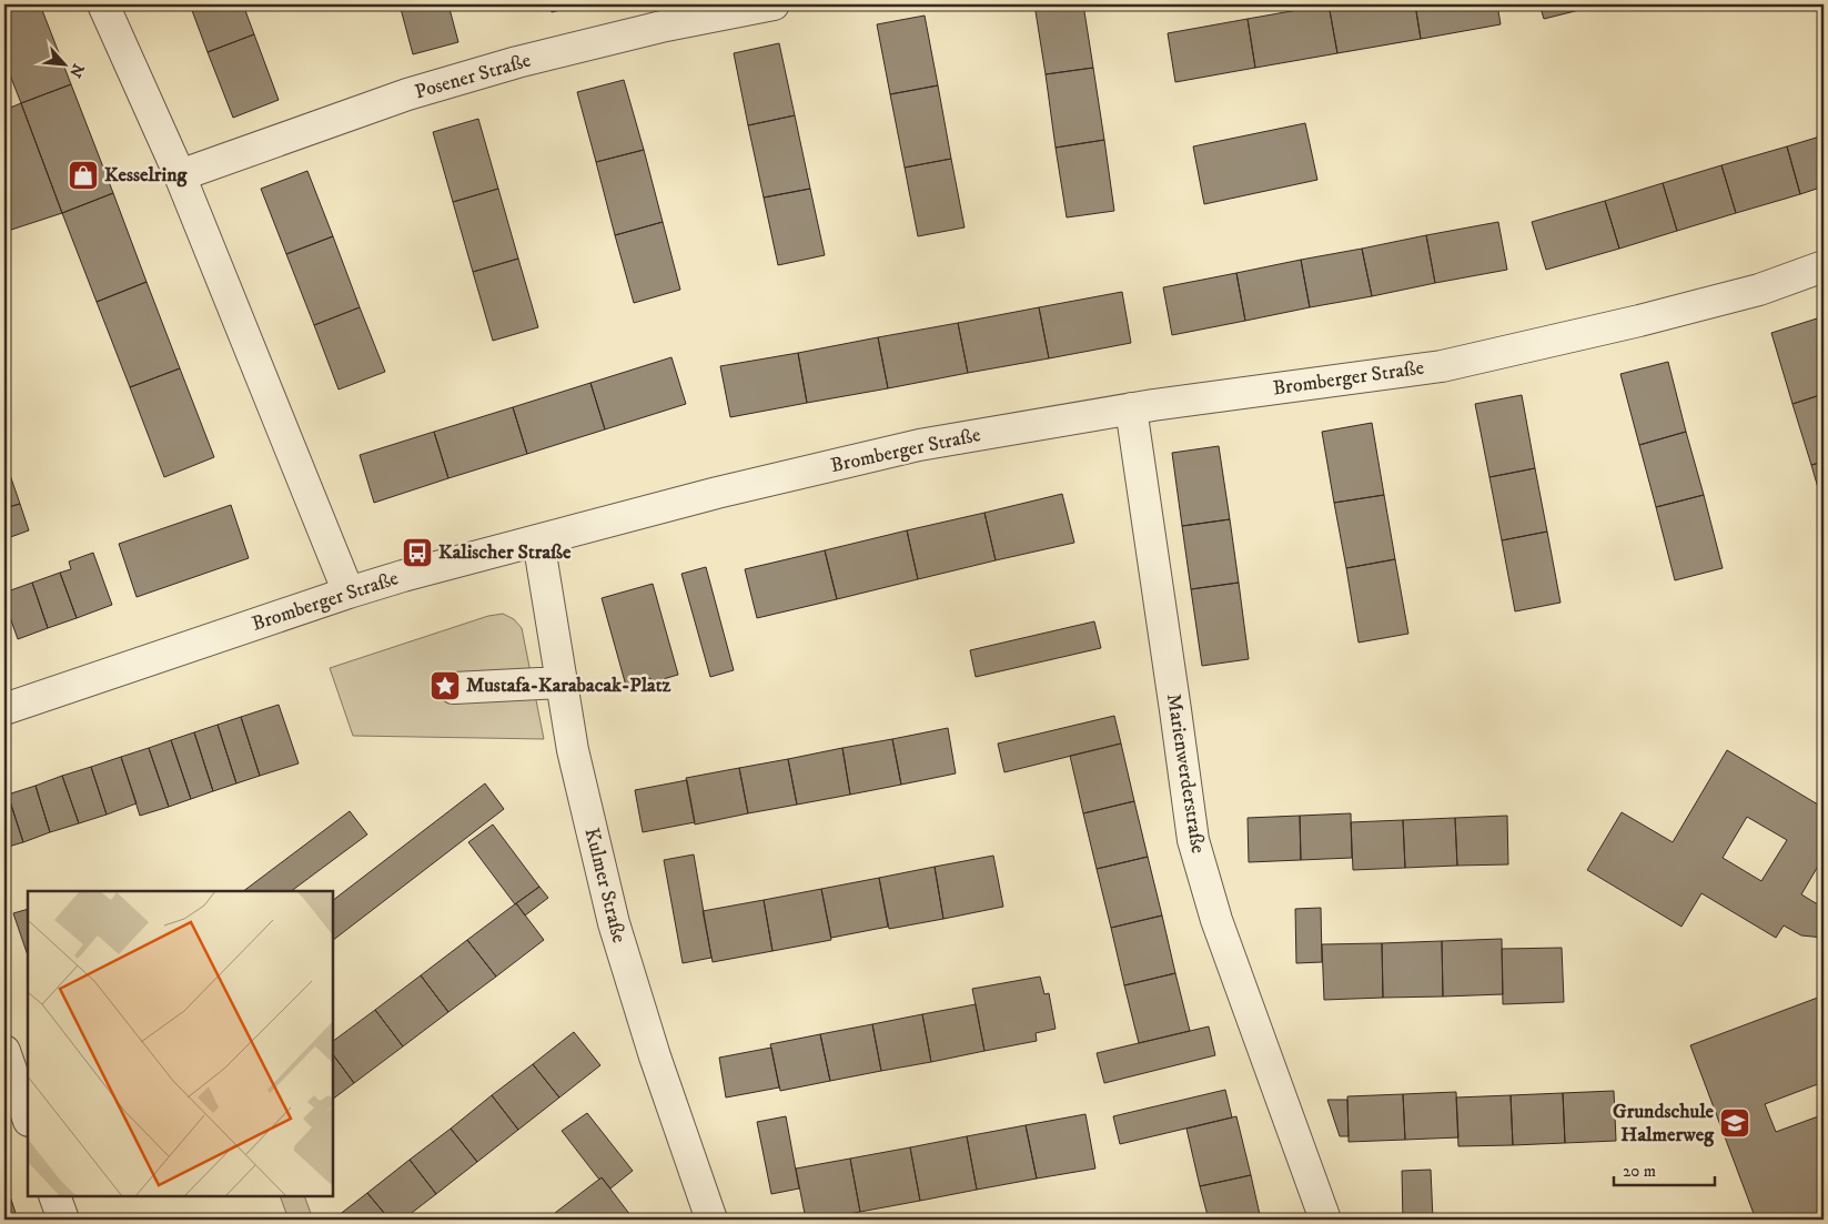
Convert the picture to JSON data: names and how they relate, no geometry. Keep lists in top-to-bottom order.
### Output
{
  "streets": {
    "street": [
      "Posener Straße",
      "Bromberger Straße",
      "Marienwerderstraße",
      "Kulmer Straße"
    ]
  },
  "crossings": [
    ["Bromberger Straße", "Marienwerderstraße"],
    ["Bromberger Straße", "Kulmer Straße"]
  ],
  "places": {
    "shop": ["Kesselring"],
    "bus stop": ["Kalischer Straße"],
    "place": ["Mustafa-Karabacak-Platz"],
    "school or university": ["Grundschule Halmerweg"]
  },
  "scale_bar": "20 m",
  "north": "bottom right"
}
